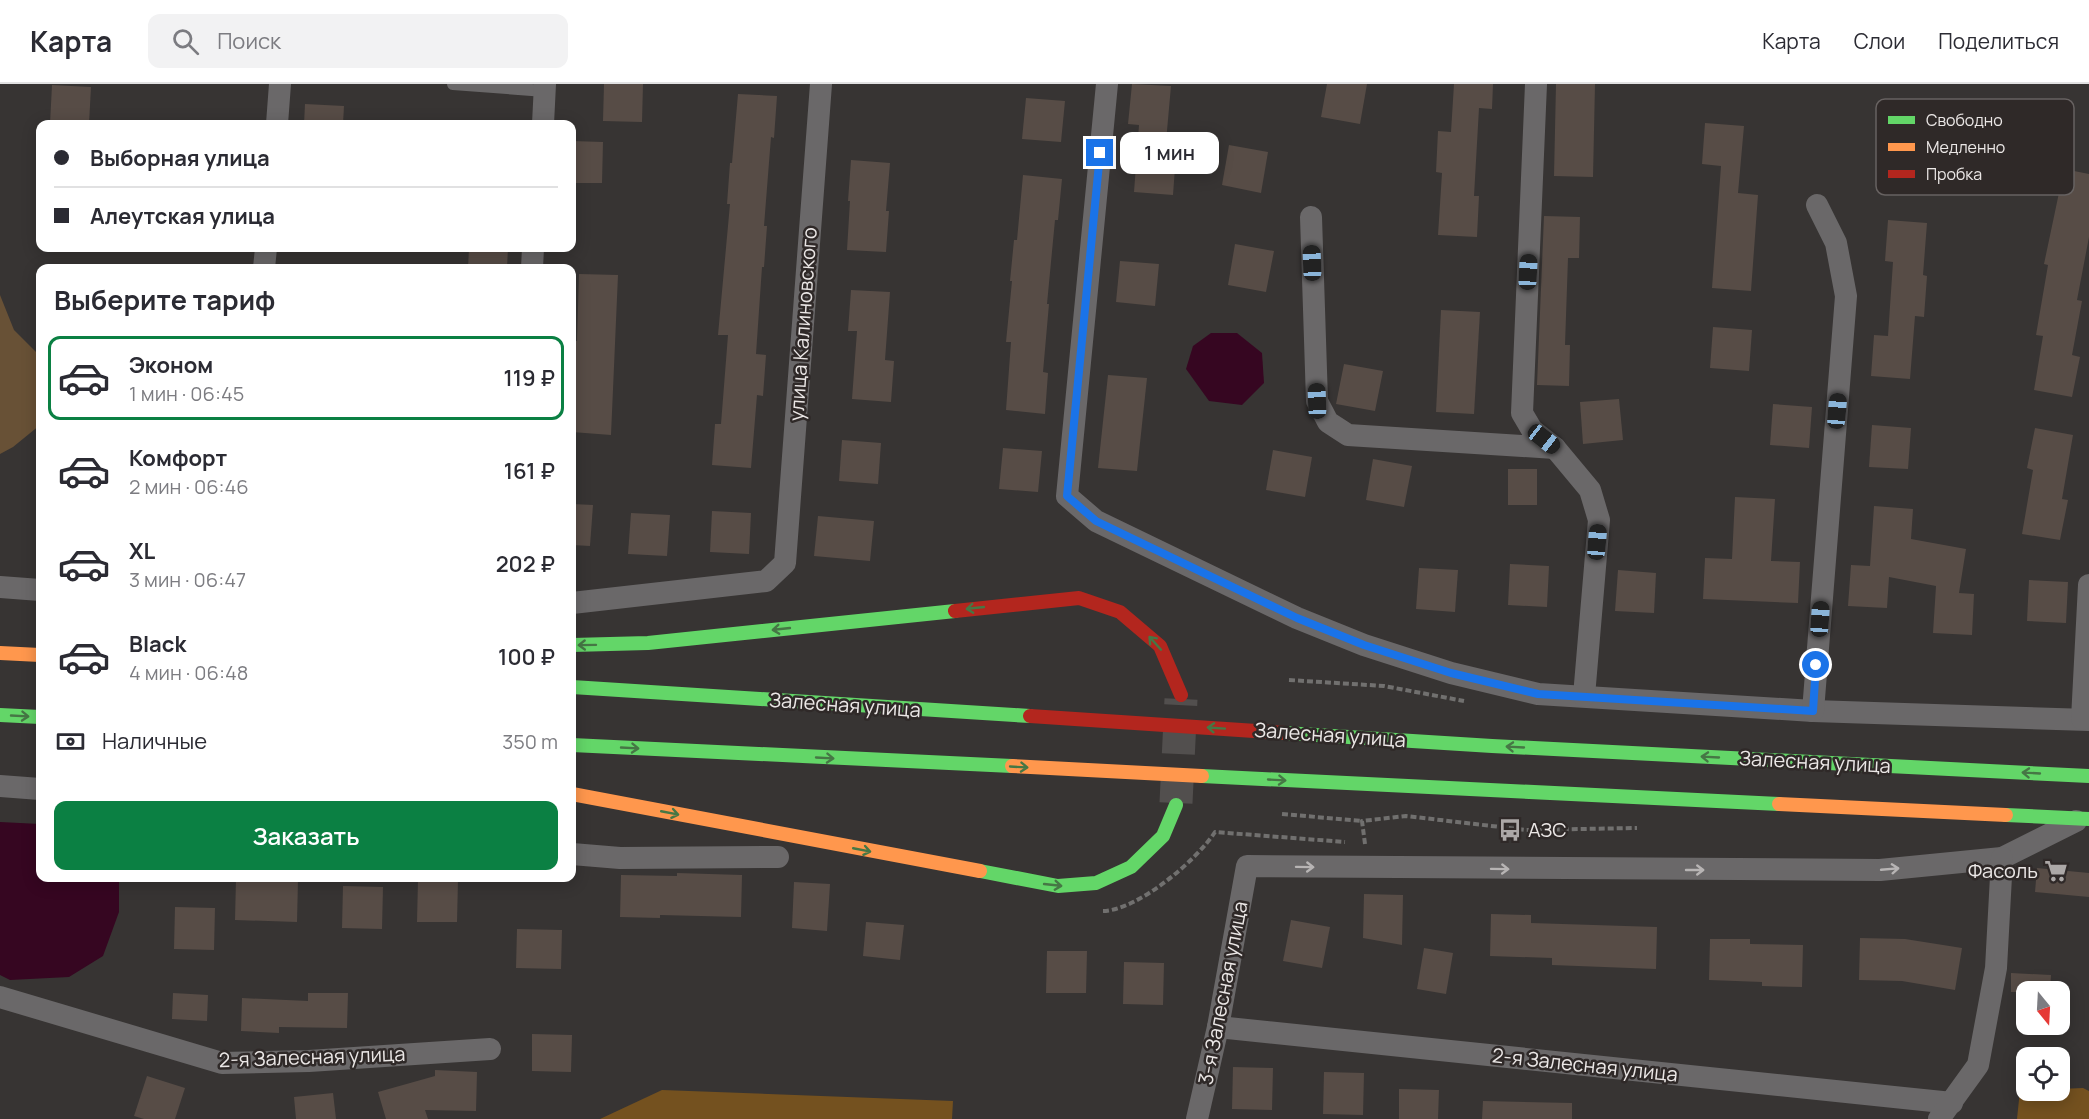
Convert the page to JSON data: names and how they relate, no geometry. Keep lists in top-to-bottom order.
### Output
{
  "streets": {
    "main road": ["Залесная улица"],
    "street": ["улица Калиновского", "3-я Залесная улица", "2-я Залесная улица"]
  },
  "crossings": [
    ["3-я Залесная улица", "2-я Залесная улица"]
  ],
  "places": {
    "bus stop": ["АЗС"],
    "supermarket": ["Фасоль"]
  },
  "legend": ["Свободно", "Медленно", "Пробка"],
  "north": "bottom",
  "page": {
    "header": "Карта",
    "search": "Поиск",
    "nav": ["Карта", "Слои", "Поделиться"],
    "banner": ["Выборная улица", "Алеутская улица"],
    "bubble": "1 мин",
    "heading": "Выберите тариф",
    "list": [
      {
        "name": "Эконом",
        "note": "1 мин · 06:45",
        "value": "119 ₽"
      },
      {
        "name": "Комфорт",
        "note": "2 мин · 06:46",
        "value": "161 ₽"
      },
      {
        "name": "XL",
        "note": "3 мин · 06:47",
        "value": "202 ₽"
      },
      {
        "name": "Black",
        "note": "4 мин · 06:48",
        "value": "100 ₽"
      }
    ],
    "pay": ["Наличные", "350 m"],
    "buttons": "Заказать"
  }
}
